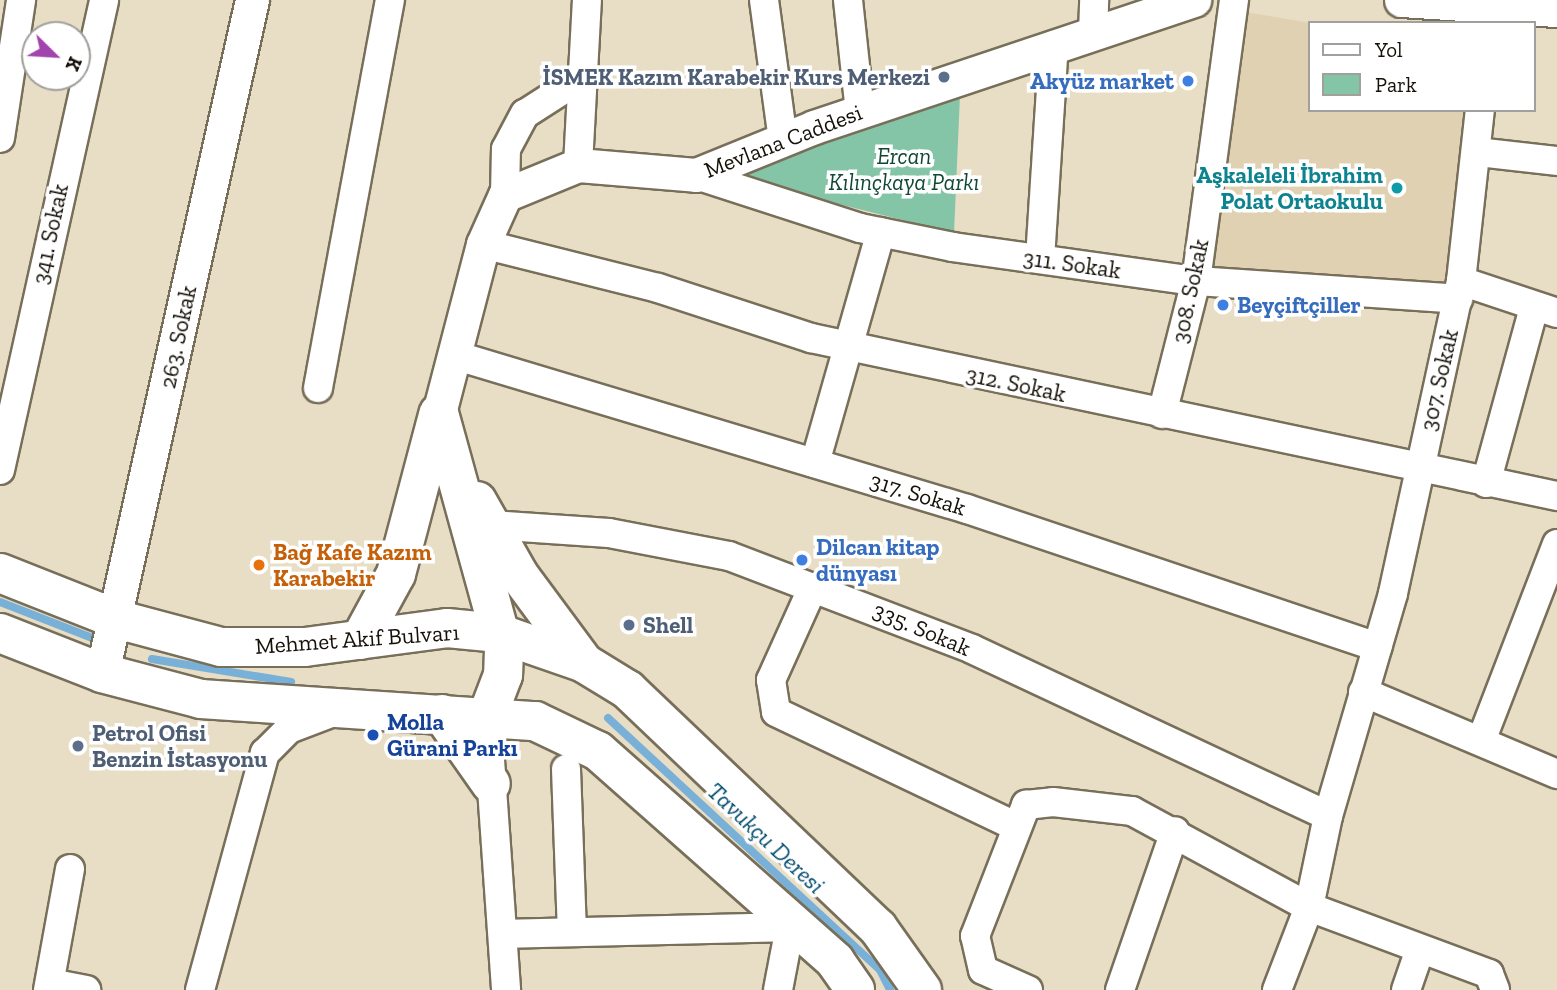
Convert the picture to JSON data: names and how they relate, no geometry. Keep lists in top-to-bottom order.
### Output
{
  "streets": {
    "main road": ["Mehmet Akif Bulvarı"],
    "street": [
      "Mevlana Caddesi",
      "341. Sokak",
      "311. Sokak",
      "308. Sokak",
      "263. Sokak",
      "307. Sokak",
      "312. Sokak",
      "317. Sokak",
      "335. Sokak"
    ]
  },
  "crossings": [
    ["Mevlana Caddesi", "311. Sokak"],
    ["311. Sokak", "308. Sokak"],
    ["311. Sokak", "307. Sokak"],
    ["308. Sokak", "312. Sokak"],
    ["263. Sokak", "Mehmet Akif Bulvarı"],
    ["307. Sokak", "312. Sokak"],
    ["307. Sokak", "317. Sokak"],
    ["307. Sokak", "335. Sokak"]
  ],
  "water": ["Tavukçu Deresi"],
  "parks": ["Ercan Kılınçkaya Parkı"],
  "places": [
    "İSMEK Kazım Karabekir Kurs Merkezi",
    "Akyüz market",
    "Aşkaleleli İbrahim Polat Ortaokulu",
    "Beyçiftçiller",
    "Dilcan kitap dünyası",
    "Bağ Kafe Kazım Karabekir",
    "Shell",
    "Molla Gürani Parkı",
    "Petrol Ofisi Benzin İstasyonu"
  ],
  "legend": ["Yol", "Park"],
  "north": "bottom right"
}
